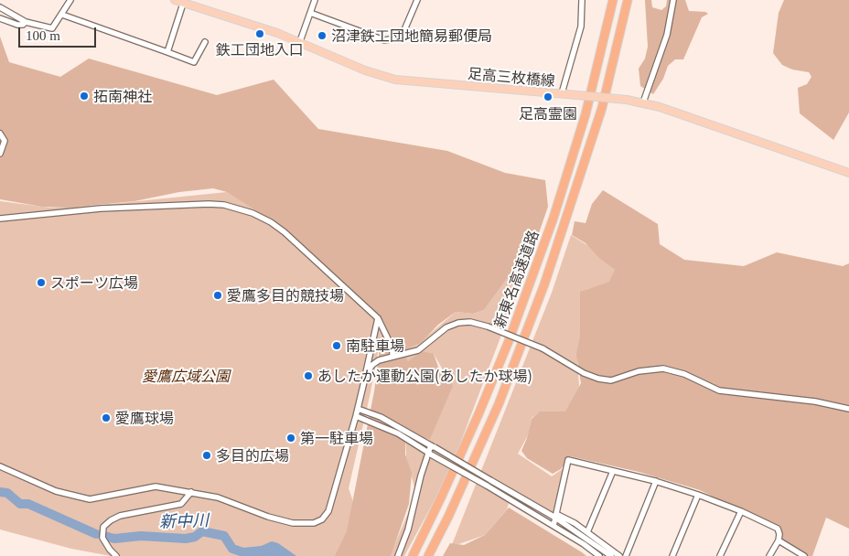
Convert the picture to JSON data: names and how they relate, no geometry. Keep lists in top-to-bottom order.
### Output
{
  "streets": {
    "highway": ["新東名高速道路"],
    "main road": ["足高三枚橋線"]
  },
  "water": ["新中川"],
  "parks": ["愛鷹広域公園"],
  "places": [
    "鉄工団地入口",
    "沼津鉄工団地簡易郵便局",
    "拓南神社",
    "足高霊園",
    "スポーツ広場",
    "愛鷹多目的競技場",
    "南駐車場",
    "あしたか運動公園(あしたか球場)",
    "愛鷹球場",
    "第一駐車場",
    "多目的広場"
  ],
  "scale_bar": "100 m"
}
